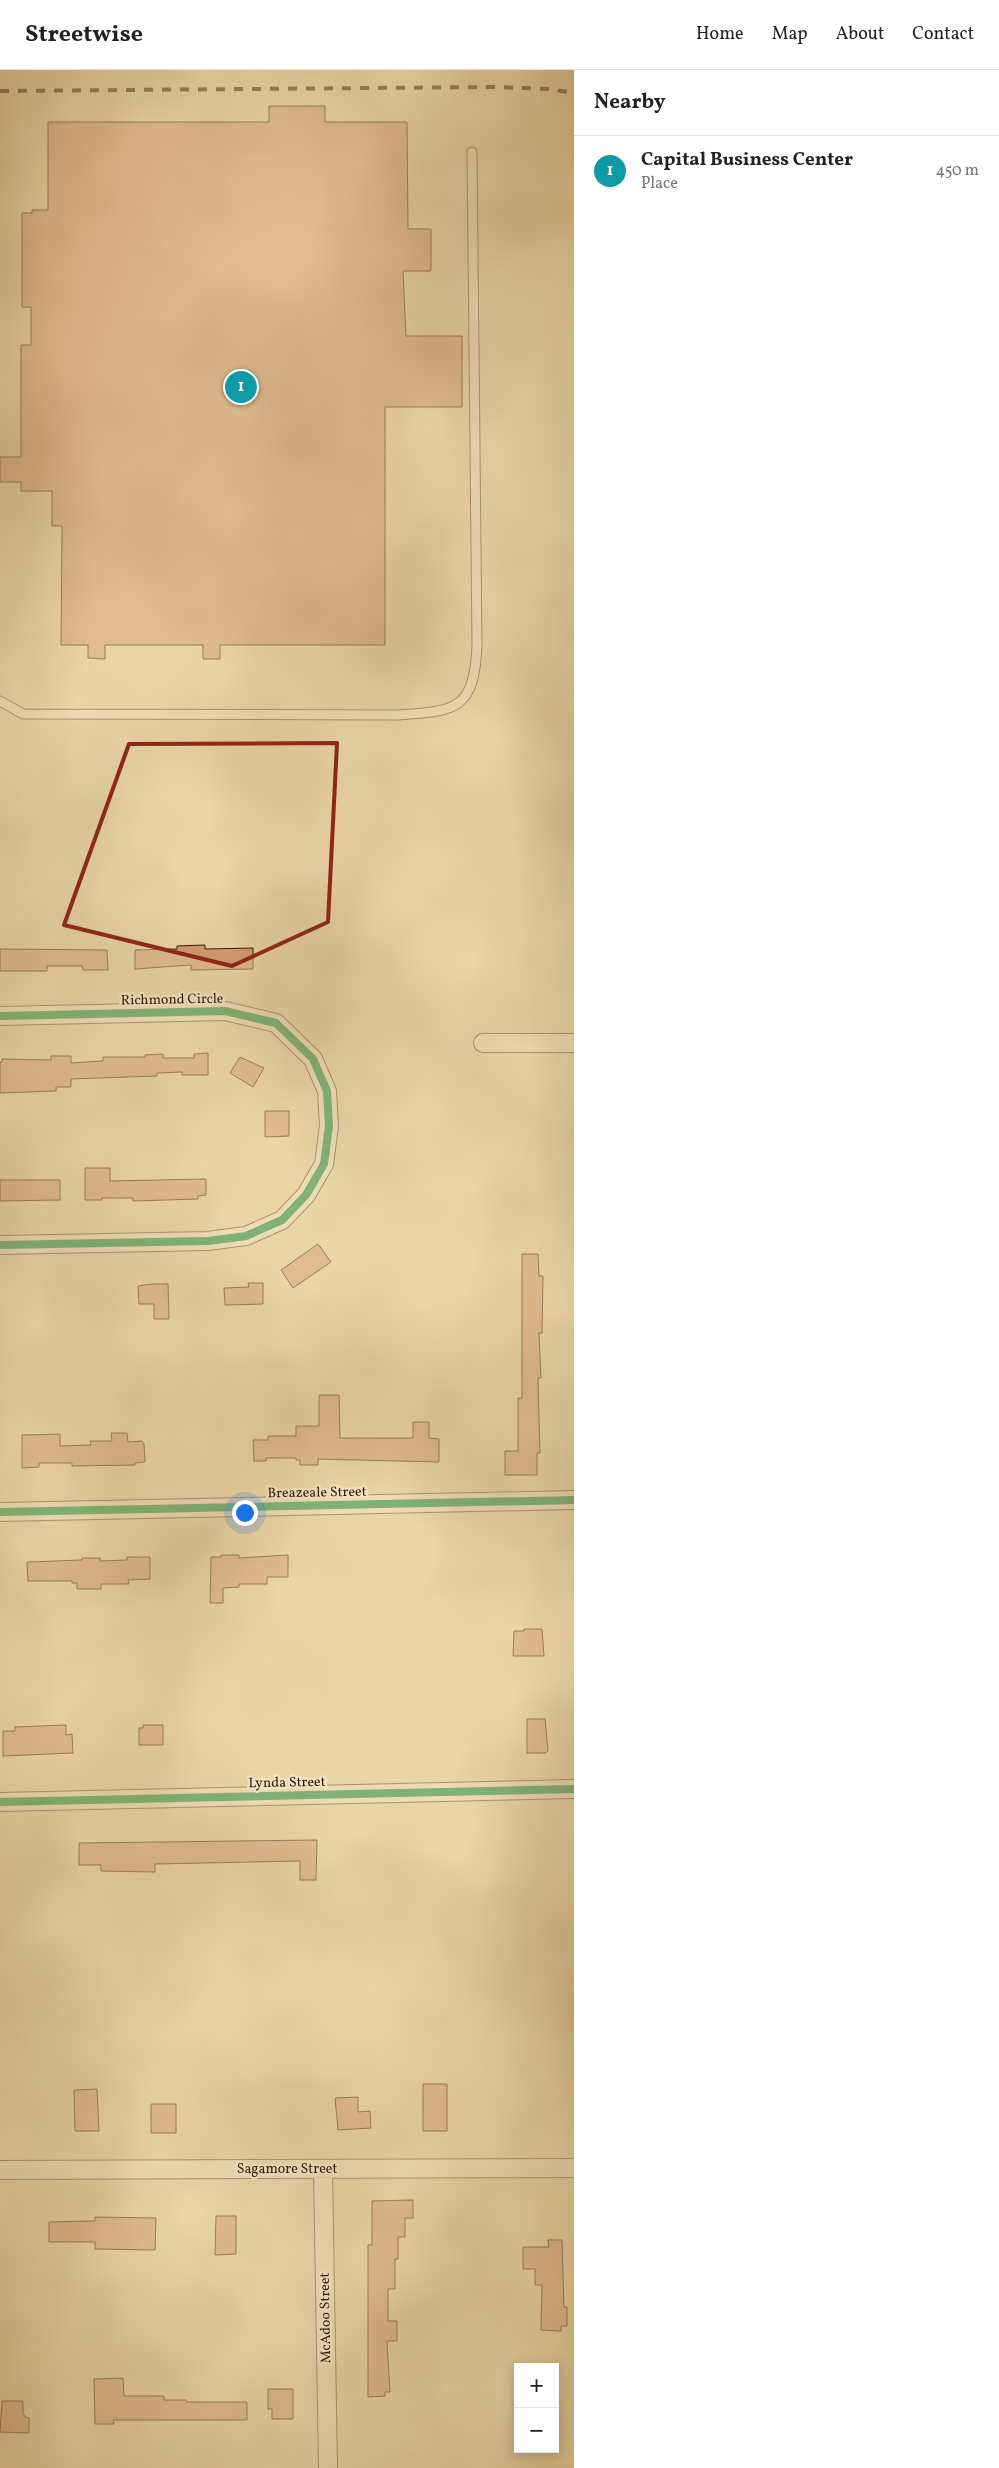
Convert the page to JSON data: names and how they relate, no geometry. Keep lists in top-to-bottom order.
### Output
{
  "streets": {
    "street": [
      "Richmond Circle",
      "Breazeale Street",
      "Lynda Street",
      "Sagamore Street",
      "McAdoo Street"
    ]
  },
  "crossings": [
    ["Sagamore Street", "McAdoo Street"]
  ],
  "page": {
    "header": "Streetwise",
    "nav": [
      "Home",
      "Map",
      "About",
      "Contact"
    ],
    "heading": "Nearby",
    "list": [
      {
        "mark": "1",
        "name": "Capital Business Center",
        "note": "Place",
        "value": "450 m"
      }
    ],
    "pins": "1",
    "map_buttons": ["+", "−"]
  }
}
